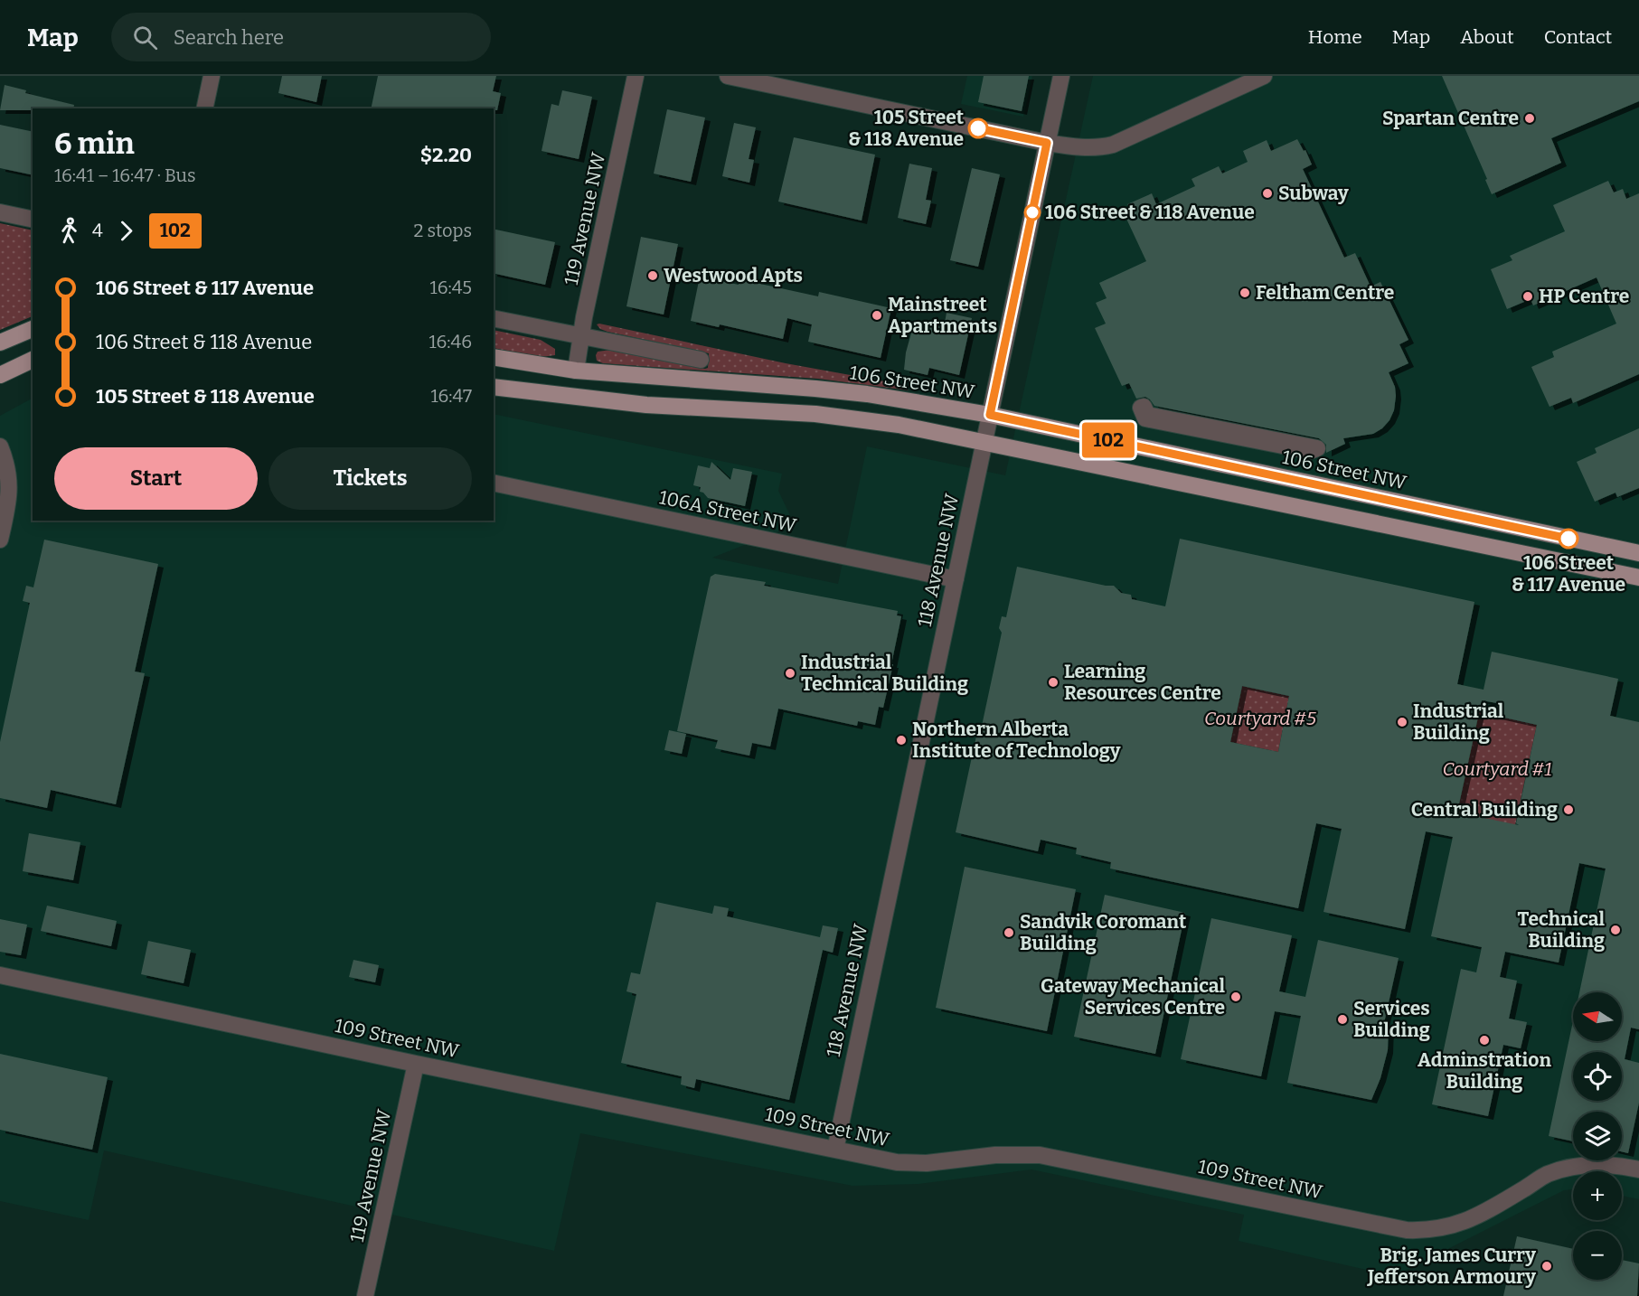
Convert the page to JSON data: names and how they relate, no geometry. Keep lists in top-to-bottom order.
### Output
{
  "streets": {
    "main road": ["106 Street NW"],
    "street": [
      "119 Avenue NW",
      "106A Street NW",
      "118 Avenue NW",
      "109 Street NW"
    ]
  },
  "crossings": [
    ["119 Avenue NW", "106 Street NW"],
    ["119 Avenue NW", "109 Street NW"],
    ["106 Street NW", "118 Avenue NW"],
    ["106A Street NW", "118 Avenue NW"],
    ["118 Avenue NW", "109 Street NW"]
  ],
  "parks": ["Courtyard #5", "Courtyard #1"],
  "places": [
    "Spartan Centre",
    "105 Street & 118 Avenue",
    "Subway",
    "106 Street & 118 Avenue",
    "Westwood Apts",
    "Feltham Centre",
    "HP Centre",
    "Mainstreet Apartments",
    "106 Street & 117 Avenue",
    "Industrial Technical Building",
    "Learning Resources Centre",
    "Industrial Building",
    "Northern Alberta Institute of Technology",
    "Central Building",
    "Technical Building",
    "Sandvik Coromant Building",
    "Gateway Mechanical Services Centre",
    "Services Building",
    "Adminstration Building",
    "Brig. James Curry Jefferson Armoury"
  ],
  "lines": ["bus line 102"],
  "north": "left",
  "page": {
    "header": "Map",
    "search": "Search here",
    "nav": [
      "Home",
      "Map",
      "About",
      "Contact"
    ],
    "on_map": "102",
    "heading": ["6 min", "16:41 – 16:47 · Bus", "$2.20"],
    "legs": ["4", "102", "2 stops"],
    "list": [
      {
        "name": "106 Street & 117 Avenue",
        "value": "16:45"
      },
      {
        "name": "106 Street & 118 Avenue",
        "value": "16:46"
      },
      {
        "name": "105 Street & 118 Avenue",
        "value": "16:47"
      }
    ],
    "buttons": ["Start", "Tickets"],
    "map_buttons": ["+", "−"]
  }
}
